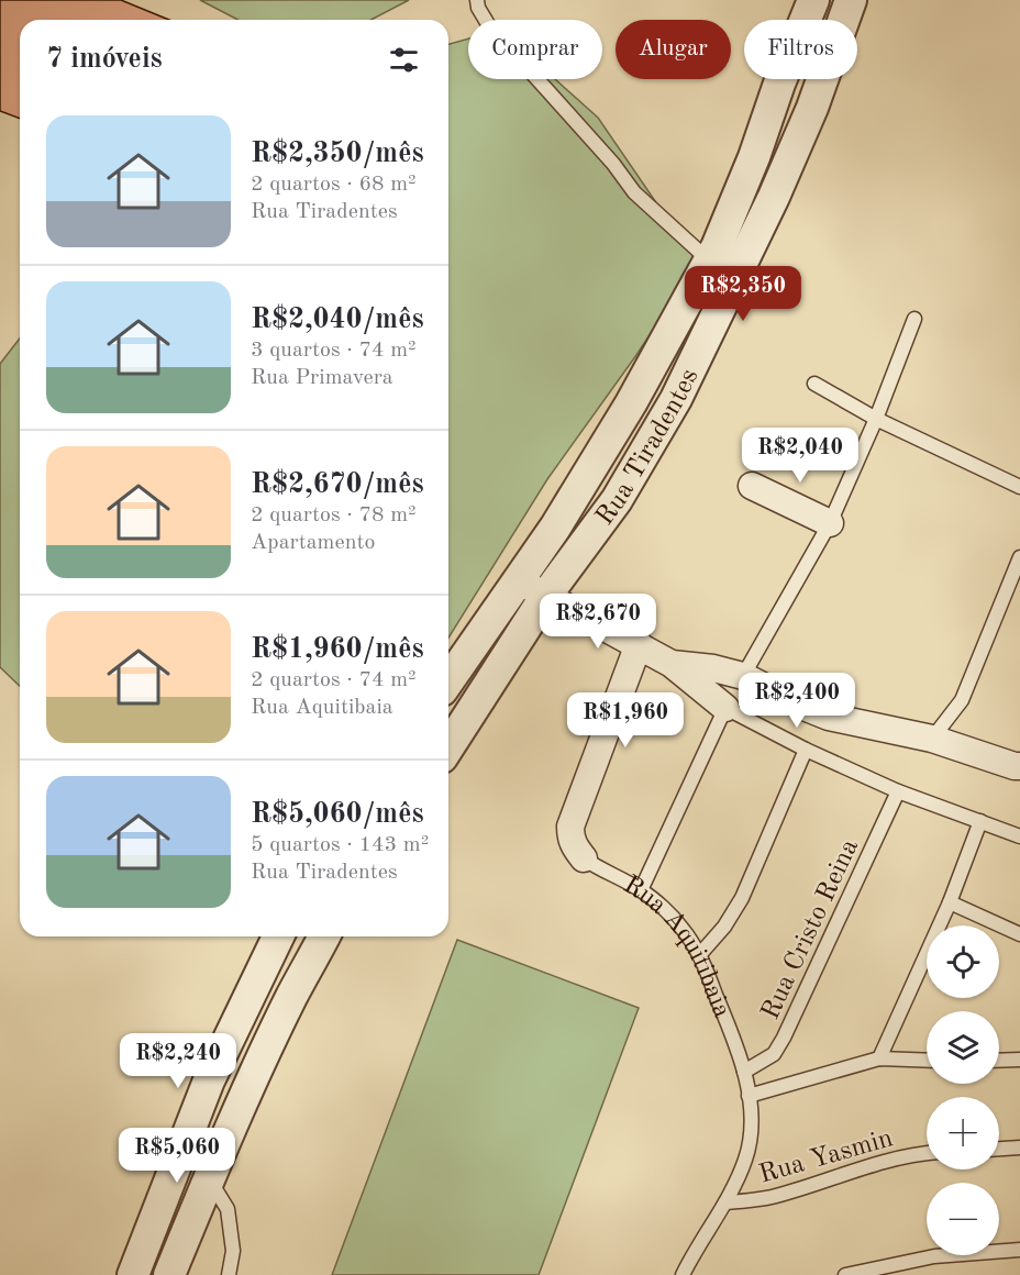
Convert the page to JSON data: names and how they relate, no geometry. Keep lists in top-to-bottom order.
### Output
{
  "streets": {
    "street": ["Rua Tiradentes", "Rua Aquitibaia"],
    "lane": ["Rua Cristo Reina", "Rua Yasmin"]
  },
  "crossings": [
    ["Rua Cristo Reina", "Rua Aquitibaia"],
    ["Rua Aquitibaia", "Rua Yasmin"]
  ],
  "page": {
    "chip": ["Comprar", "Alugar", "Filtros"],
    "heading": "7 imóveis",
    "list": [
      {
        "name": "R$2,350/mês",
        "note": "2 quartos · 68 m² · Rua Tiradentes"
      },
      {
        "name": "R$2,040/mês",
        "note": "3 quartos · 74 m² · Rua Primavera"
      },
      {
        "name": "R$2,670/mês",
        "note": "2 quartos · 78 m² · Apartamento"
      },
      {
        "name": "R$1,960/mês",
        "note": "2 quartos · 74 m² · Rua Aquitibaia"
      },
      {
        "name": "R$5,060/mês",
        "note": "5 quartos · 143 m² · Rua Tiradentes"
      }
    ],
    "price": [
      "R$2,350",
      "R$2,040",
      "R$2,670",
      "R$2,400",
      "R$1,960",
      "R$2,240",
      "R$5,060"
    ],
    "map_buttons": ["+", "−"]
  }
}
